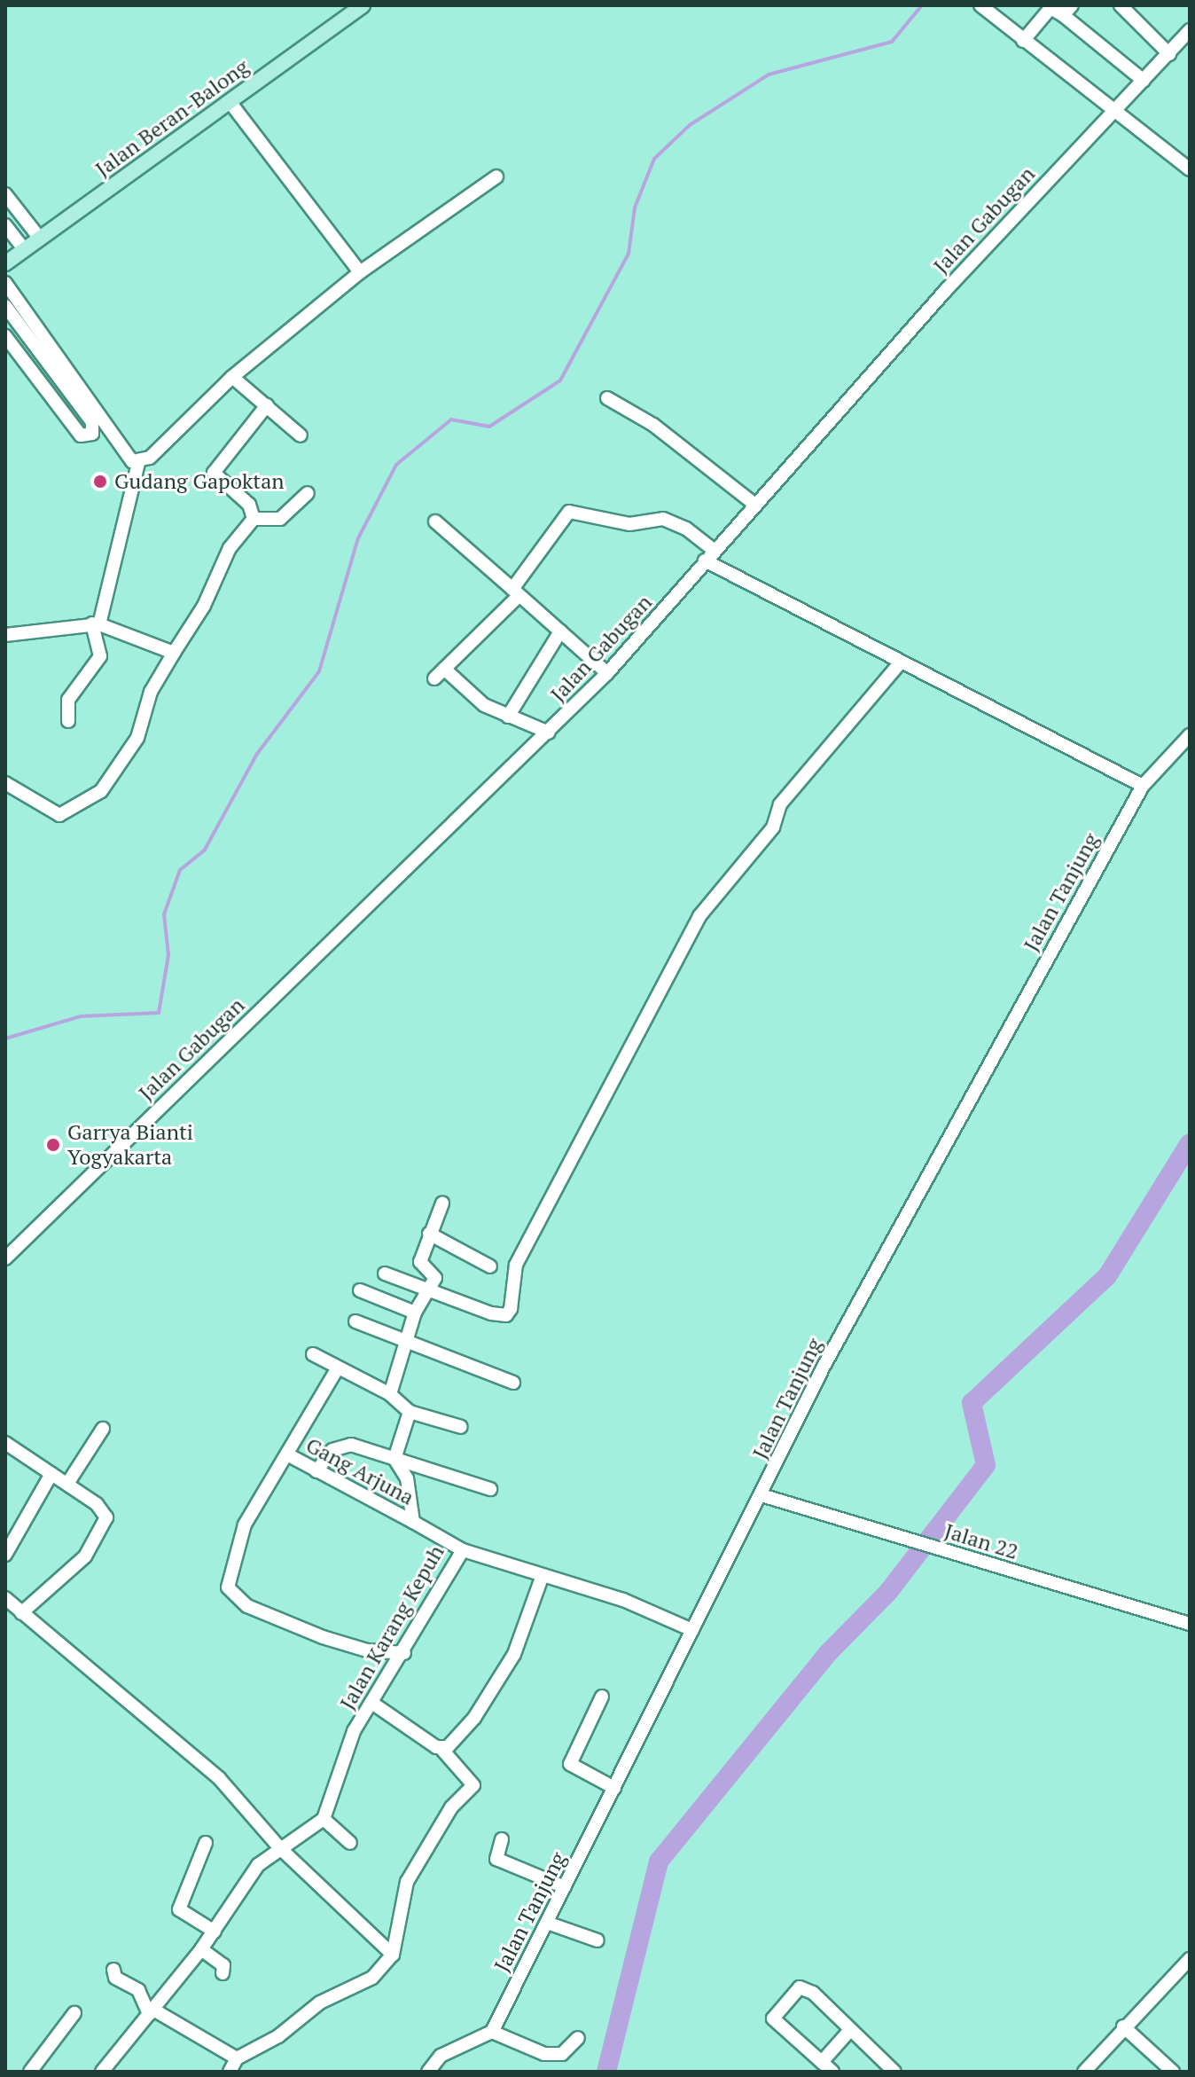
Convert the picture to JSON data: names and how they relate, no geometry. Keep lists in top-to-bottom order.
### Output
{
  "streets": {
    "main road": ["Jalan Beran-Balong"],
    "street": [
      "Jalan Gabugan",
      "Jalan Tanjung",
      "Gang Arjuna",
      "Jalan 22",
      "Jalan Karang Kepuh"
    ]
  },
  "crossings": [
    ["Jalan Tanjung", "Jalan 22"],
    ["Gang Arjuna", "Jalan Karang Kepuh"]
  ],
  "places": ["Gudang Gapoktan", "Garrya Bianti Yogyakarta"]
}
